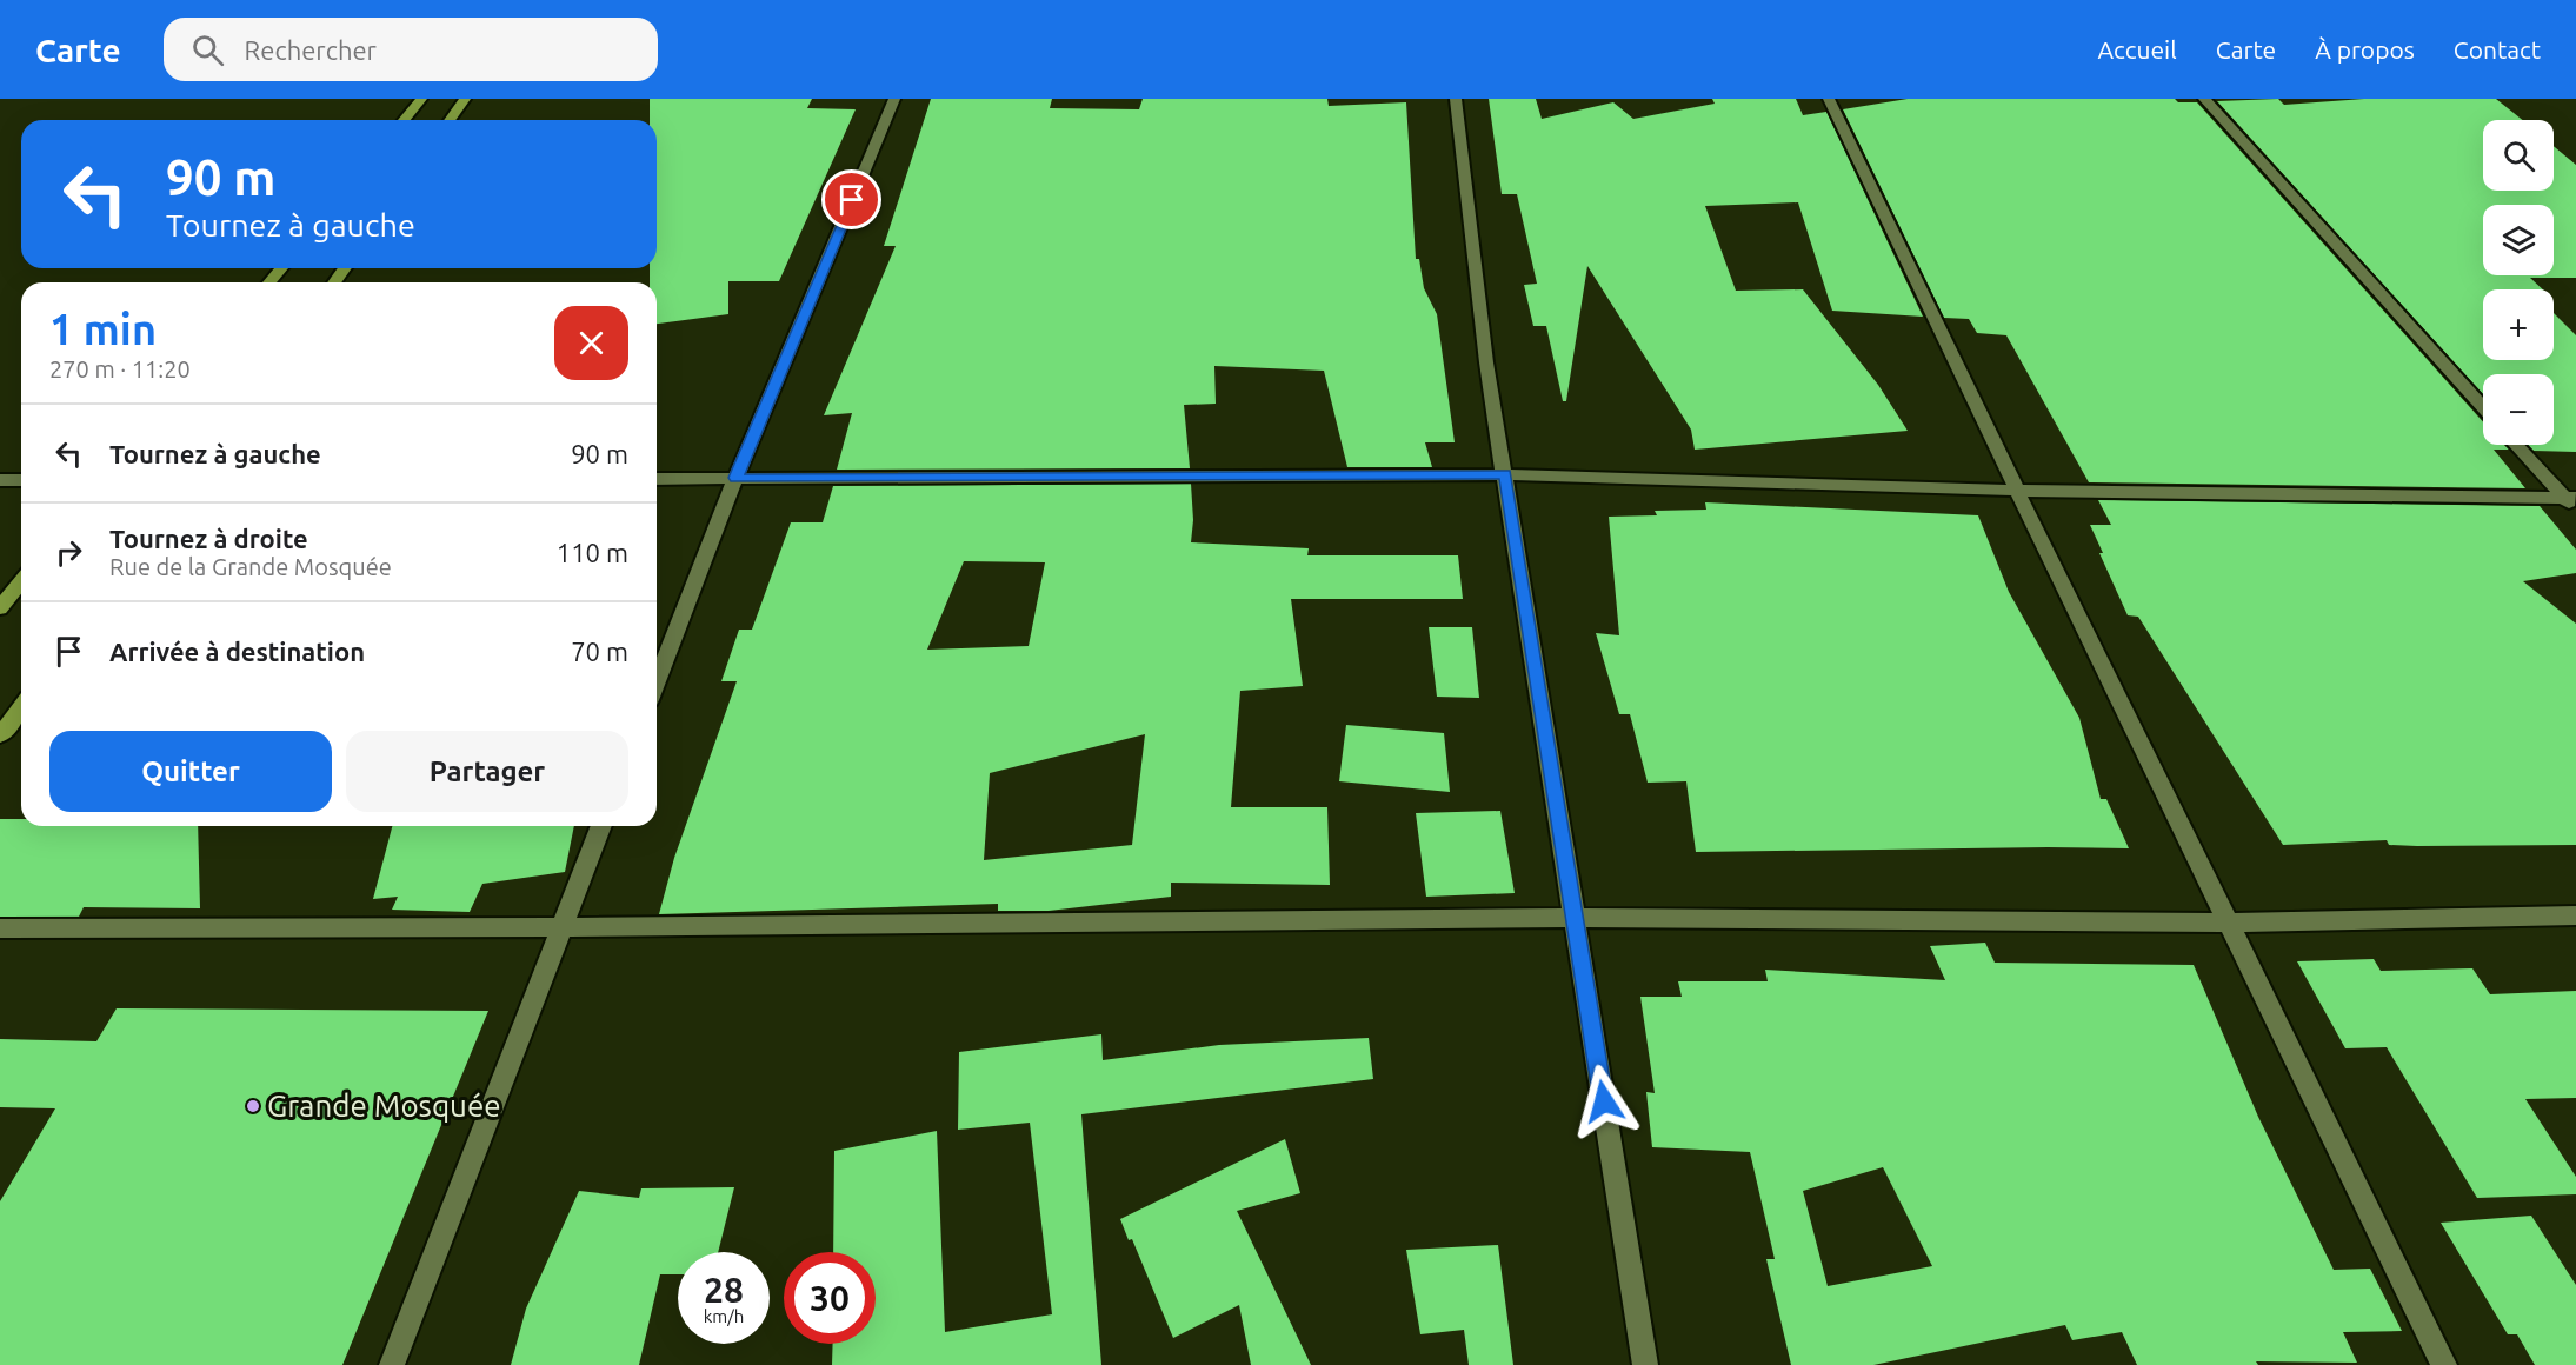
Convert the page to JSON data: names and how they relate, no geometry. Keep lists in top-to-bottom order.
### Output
{
  "places": ["Grande Mosquée"],
  "page": {
    "header": "Carte",
    "search": "Rechercher",
    "nav": [
      "Accueil",
      "Carte",
      "À propos",
      "Contact"
    ],
    "map_buttons": ["+", "−"],
    "turn": ["90 m", "Tournez à gauche"],
    "heading": ["1 min", "270 m · 11:20"],
    "list": [
      {
        "name": "Tournez à gauche",
        "value": "90 m"
      },
      {
        "name": "Tournez à droite",
        "note": "Rue de la Grande Mosquée",
        "value": "110 m"
      },
      {
        "name": "Arrivée à destination",
        "value": "70 m"
      }
    ],
    "buttons": ["Quitter", "Partager"],
    "speed": "28 km/h",
    "limit": "30"
  }
}
